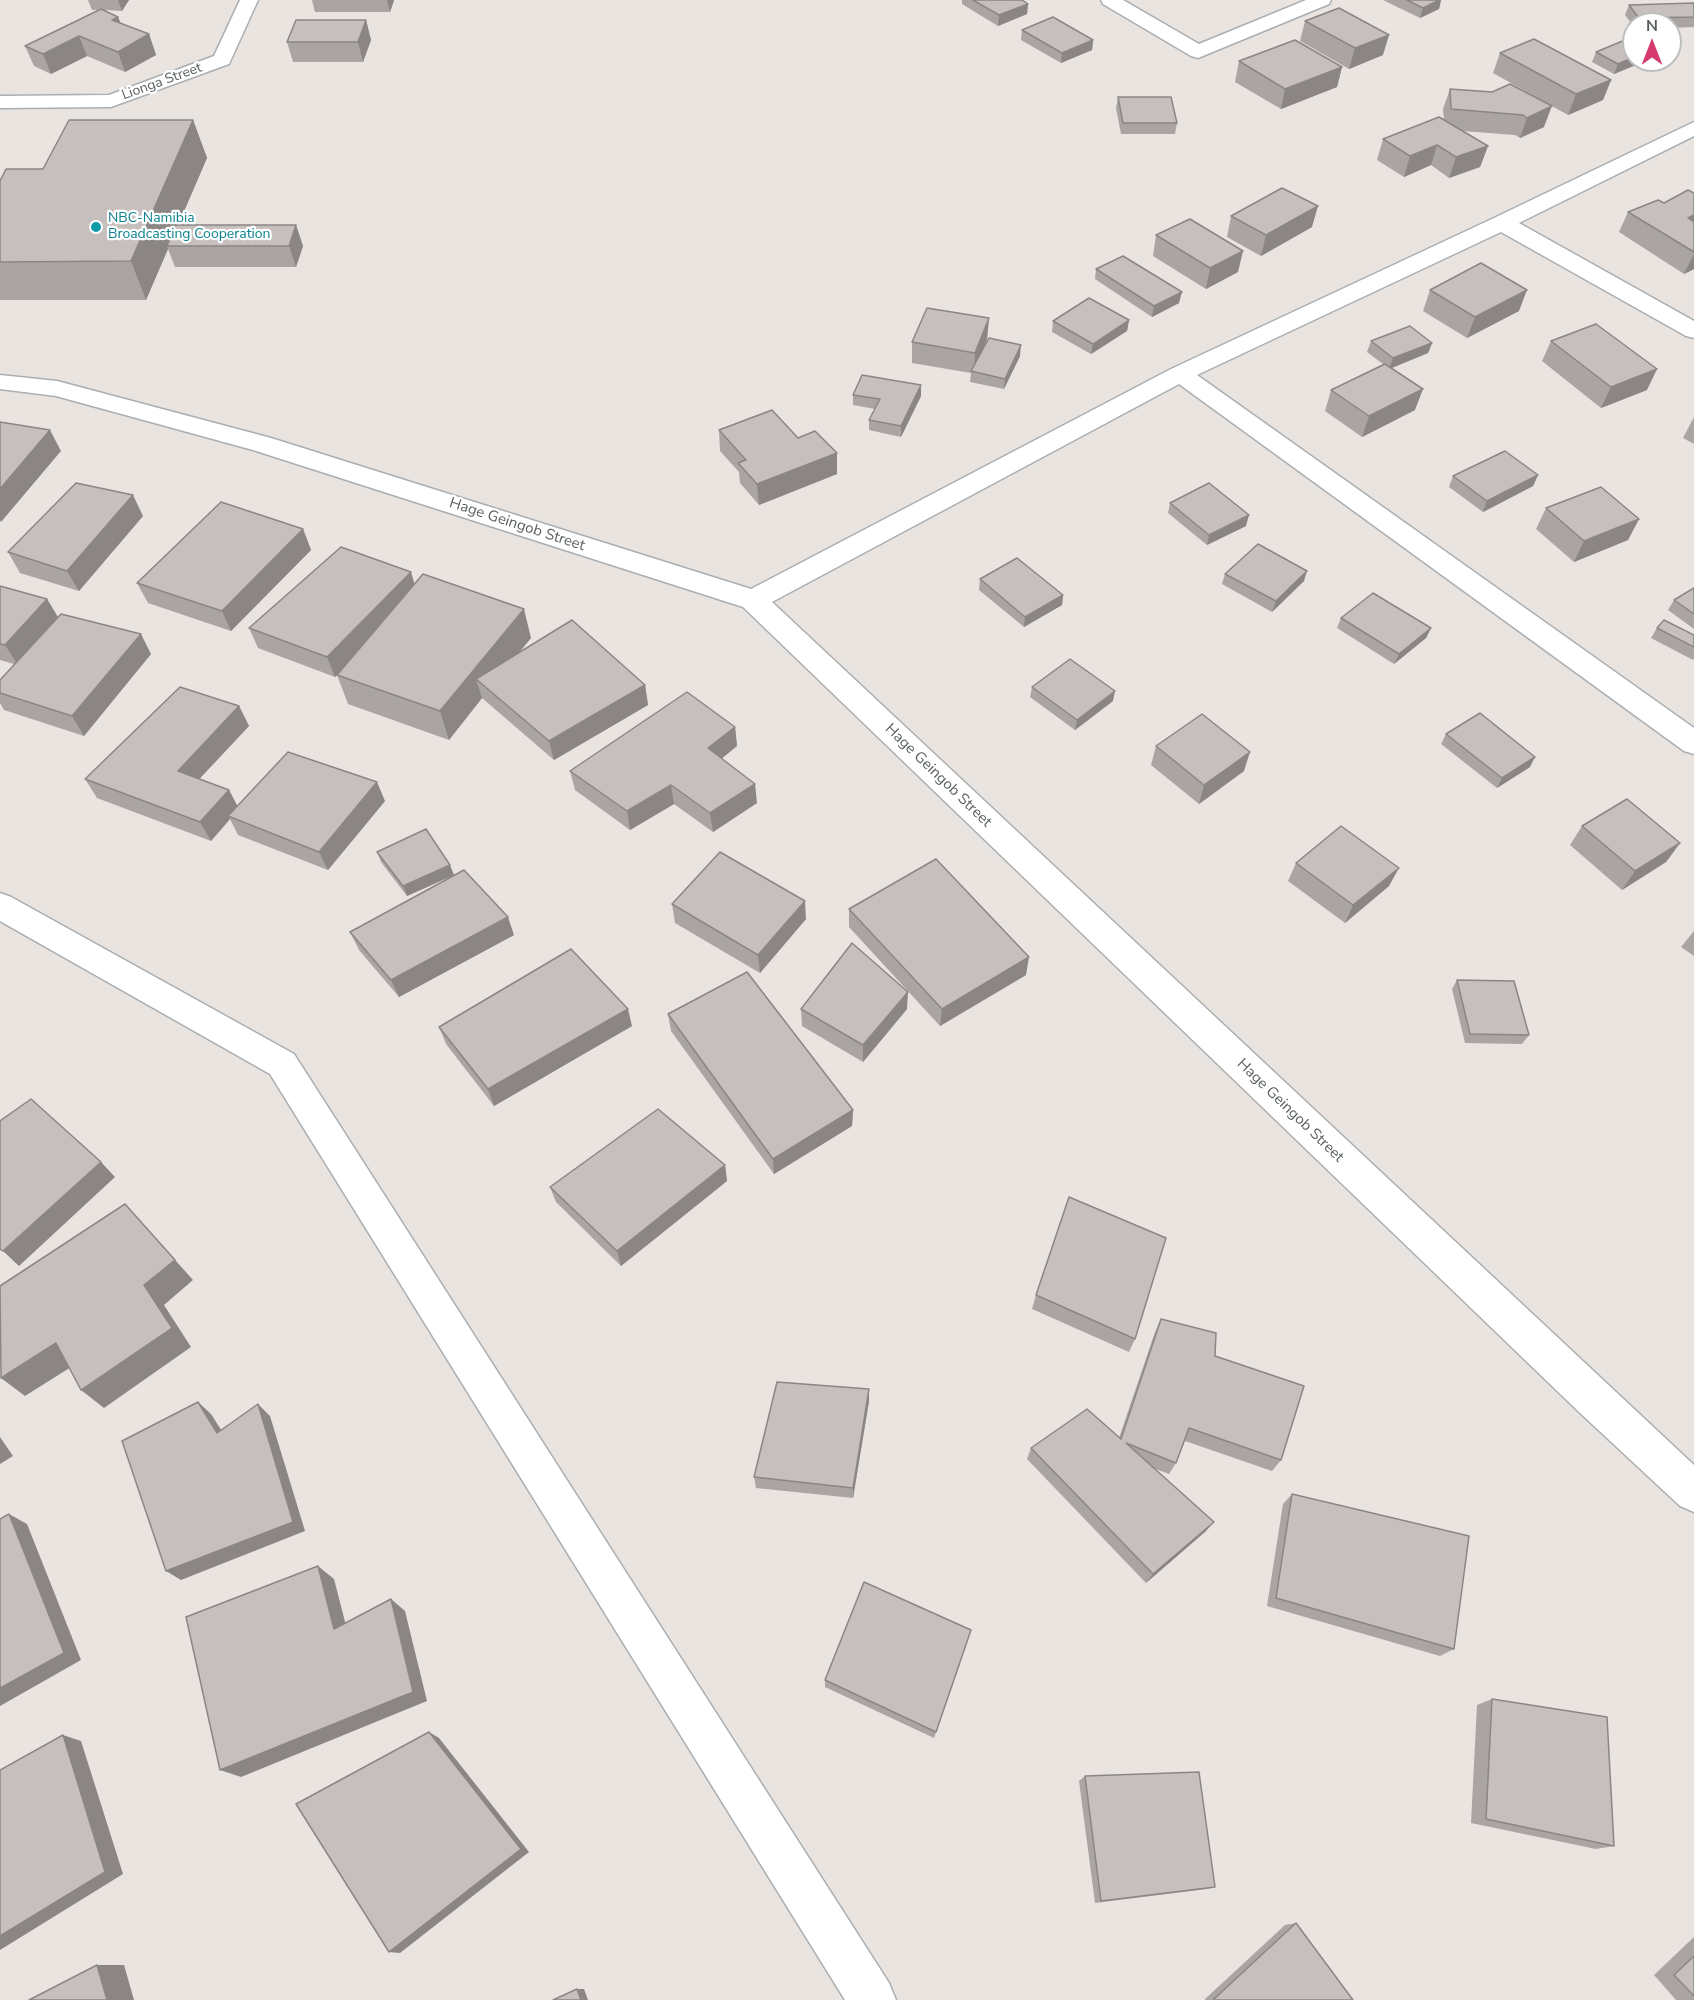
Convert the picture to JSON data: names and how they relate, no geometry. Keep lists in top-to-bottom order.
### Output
{
  "streets": {
    "street": ["Lionga Street", "Hage Geingob Street"]
  },
  "places": ["NBC-Namibia Broadcasting Cooperation"],
  "north": "top"
}
